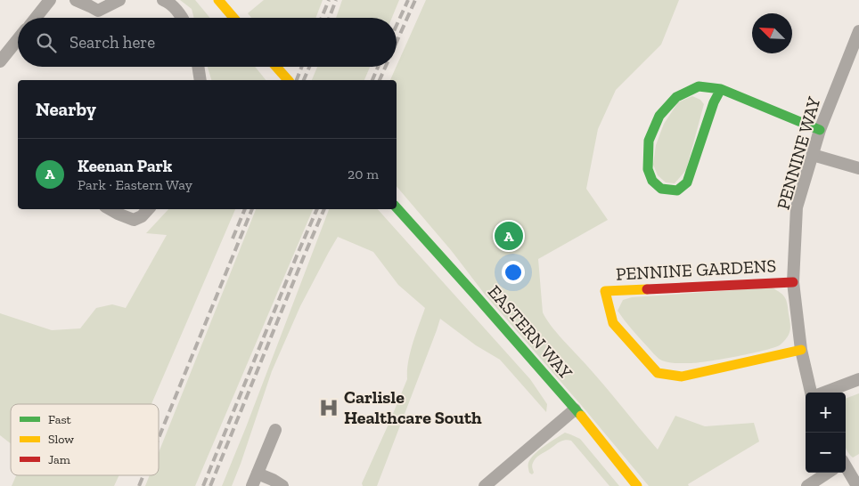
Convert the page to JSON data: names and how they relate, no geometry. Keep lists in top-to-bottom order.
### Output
{
  "streets": {
    "street": ["PENNINE WAY", "PENNINE GARDENS", "EASTERN WAY"]
  },
  "crossings": [
    ["PENNINE WAY", "PENNINE GARDENS"]
  ],
  "places": {
    "hospital": ["Carlisle Healthcare South"]
  },
  "legend": ["Fast", "Slow", "Jam"],
  "north": "top left",
  "page": {
    "search": "Search here",
    "heading": "Nearby",
    "list": [
      {
        "mark": "A",
        "name": "Keenan Park",
        "note": "Park · Eastern Way",
        "value": "20 m"
      }
    ],
    "pins": "A",
    "map_buttons": ["+", "−"]
  }
}
